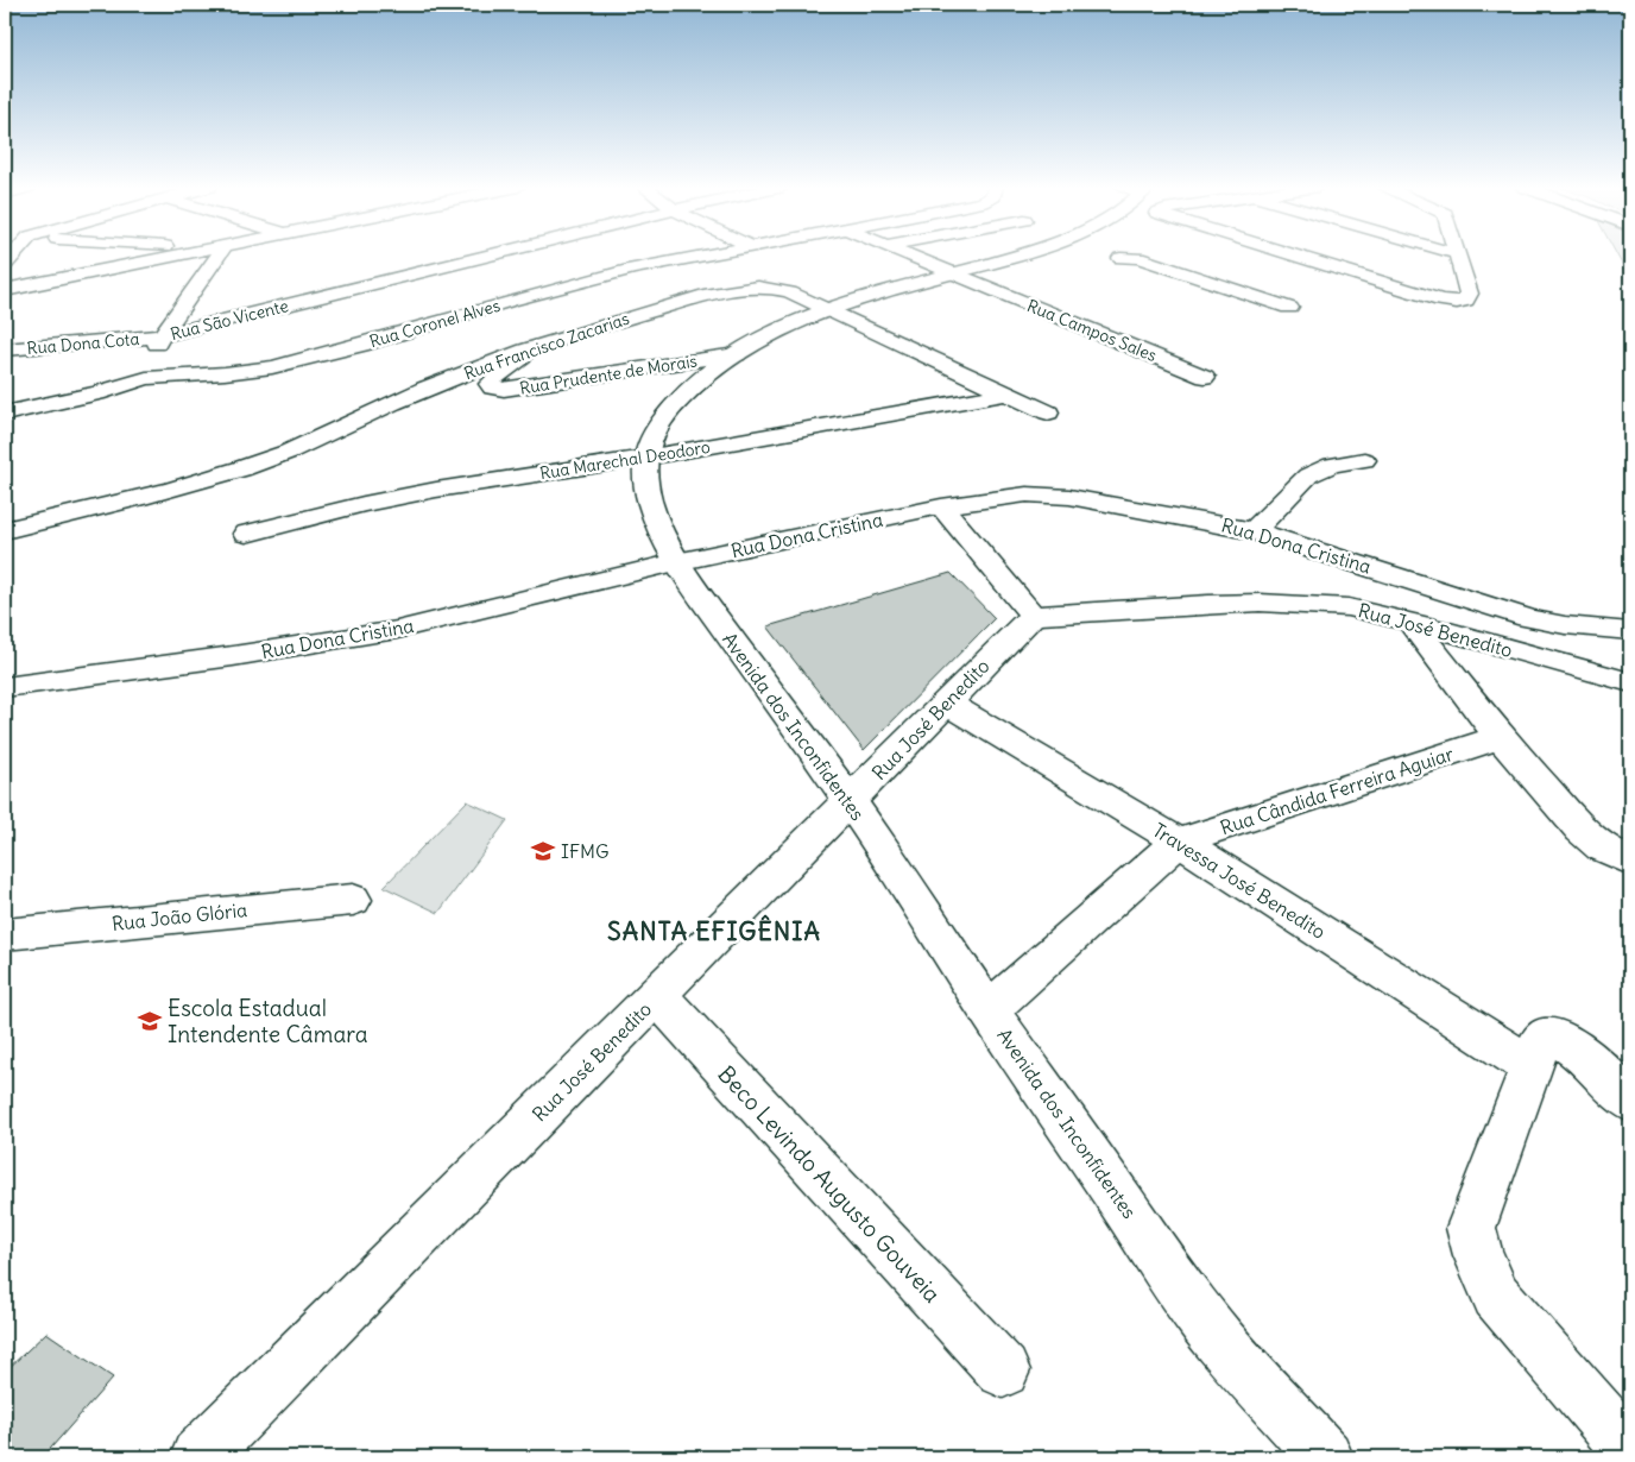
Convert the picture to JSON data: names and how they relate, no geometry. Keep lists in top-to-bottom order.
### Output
{
  "streets": {
    "street": [
      "Rua São Vicente",
      "Rua Coronel Alves",
      "Rua Campos Sales",
      "Rua Dona Cota",
      "Rua Francisco Zacarias",
      "Rua Prudente de Morais",
      "Rua Marechal Deodoro",
      "Rua Dona Cristina",
      "Rua José Benedito",
      "Avenida dos Inconfidentes",
      "Rua Cândida Ferreira Aguiar",
      "Travessa José Benedito",
      "Rua João Glória",
      "Beco Levindo Augusto Gouveia"
    ]
  },
  "crossings": [
    ["Rua São Vicente", "Rua Dona Cota"],
    ["Rua Campos Sales", "Avenida dos Inconfidentes"],
    ["Rua Francisco Zacarias", "Rua Prudente de Morais"],
    ["Rua Francisco Zacarias", "Rua Marechal Deodoro"],
    ["Rua Francisco Zacarias", "Avenida dos Inconfidentes"],
    ["Rua Prudente de Morais", "Avenida dos Inconfidentes"],
    ["Rua Marechal Deodoro", "Avenida dos Inconfidentes"],
    ["Rua Dona Cristina", "Avenida dos Inconfidentes"],
    ["Rua José Benedito", "Avenida dos Inconfidentes"],
    ["Rua José Benedito", "Travessa José Benedito"],
    ["Rua José Benedito", "Beco Levindo Augusto Gouveia"],
    ["Avenida dos Inconfidentes", "Rua Cândida Ferreira Aguiar"],
    ["Rua Cândida Ferreira Aguiar", "Travessa José Benedito"]
  ],
  "districts": ["SANTA EFIGÊNIA"],
  "places": {
    "school or university": ["IFMG", "Escola Estadual Intendente Câmara"]
  }
}
